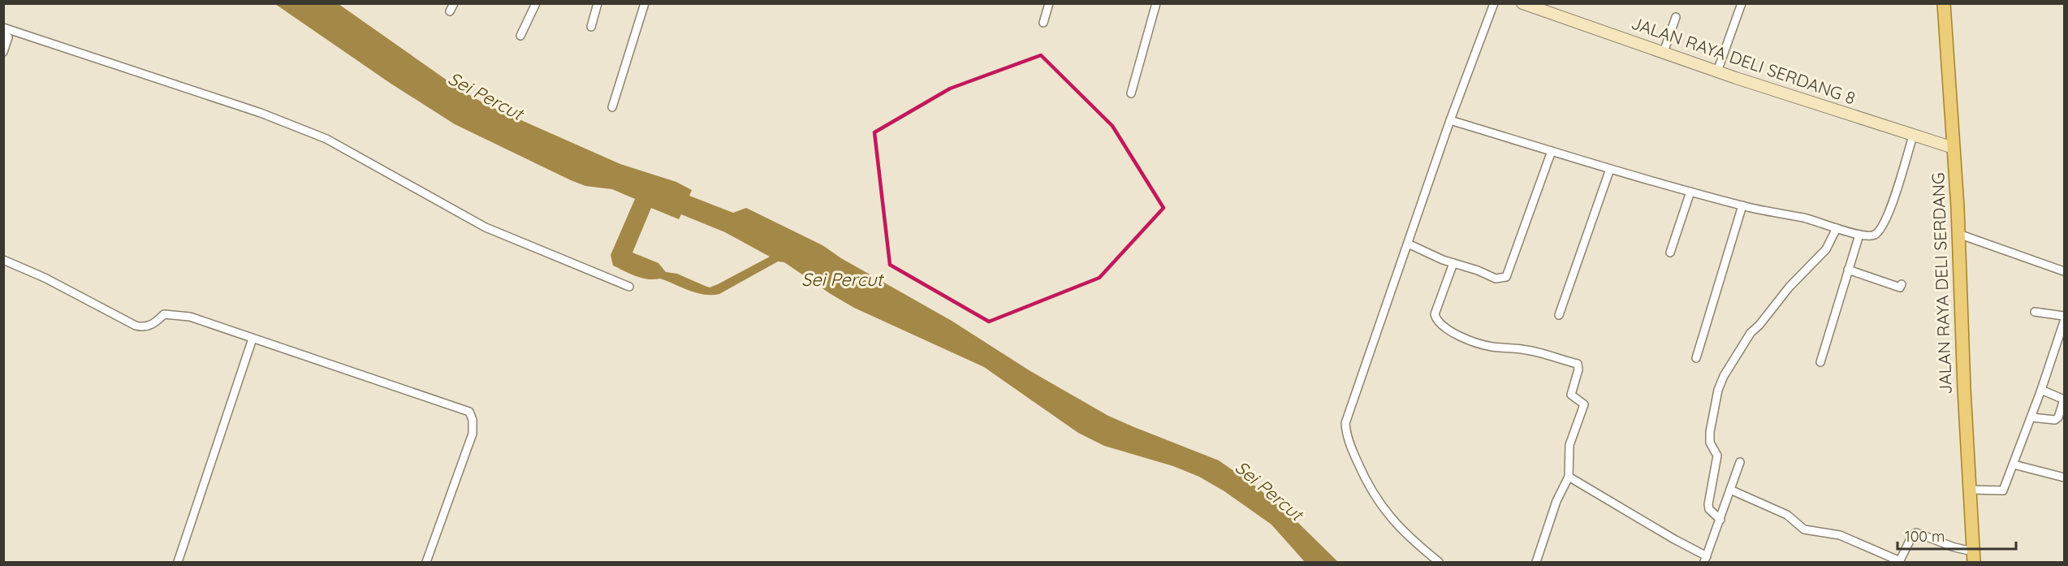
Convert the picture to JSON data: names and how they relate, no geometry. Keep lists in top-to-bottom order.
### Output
{
  "streets": {
    "main road": ["JALAN RAYA DELI SERDANG"],
    "street": ["JALAN RAYA DELI SERDANG 8"]
  },
  "crossings": [
    ["JALAN RAYA DELI SERDANG 8", "JALAN RAYA DELI SERDANG"]
  ],
  "water": ["Sei Percut"],
  "scale_bar": "100 m"
}
